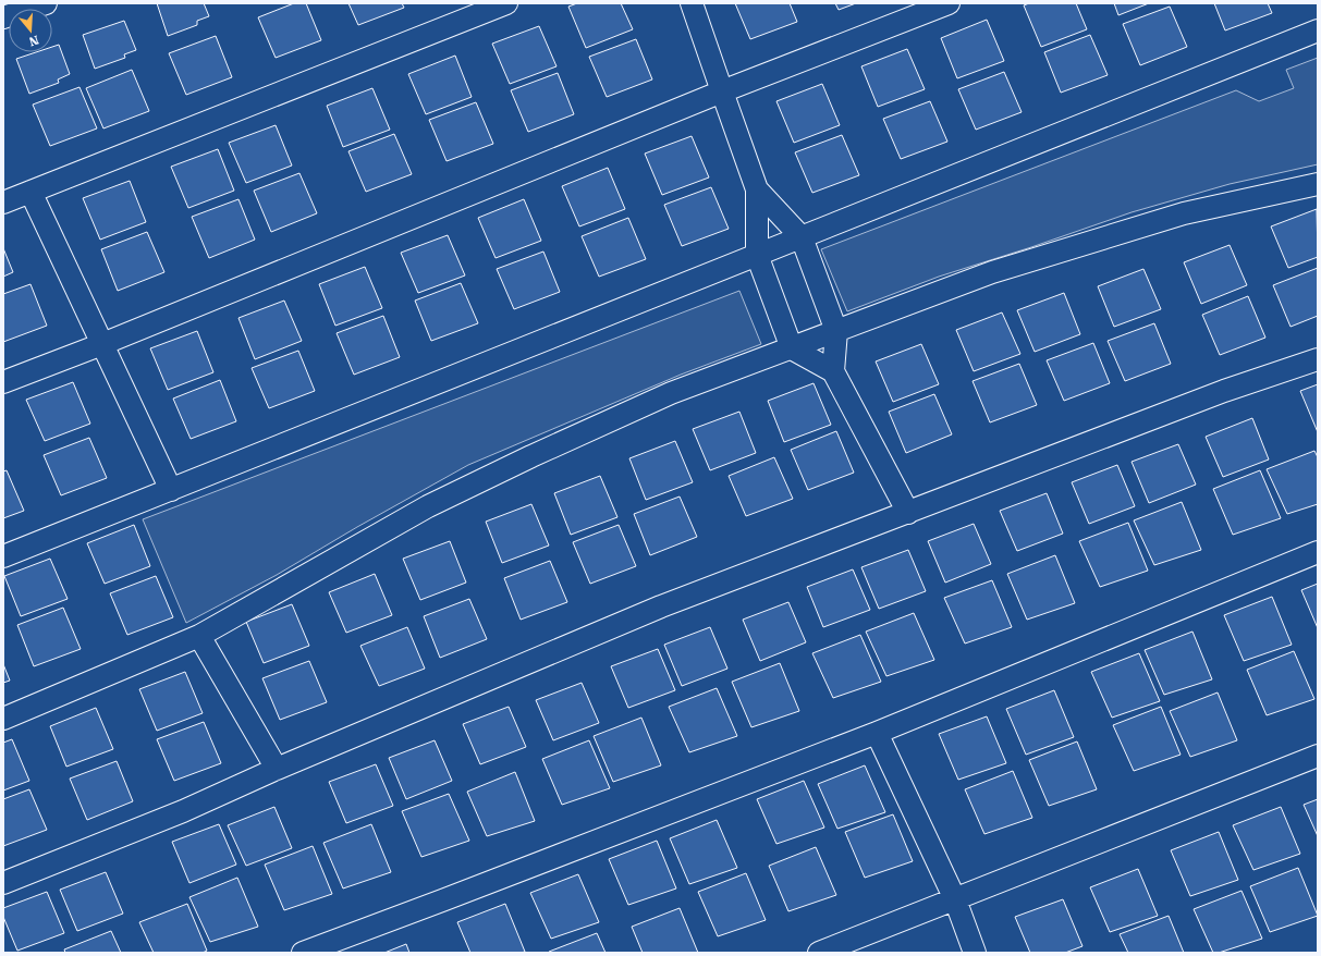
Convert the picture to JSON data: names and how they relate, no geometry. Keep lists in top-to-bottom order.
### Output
{
  "north": "bottom"
}
